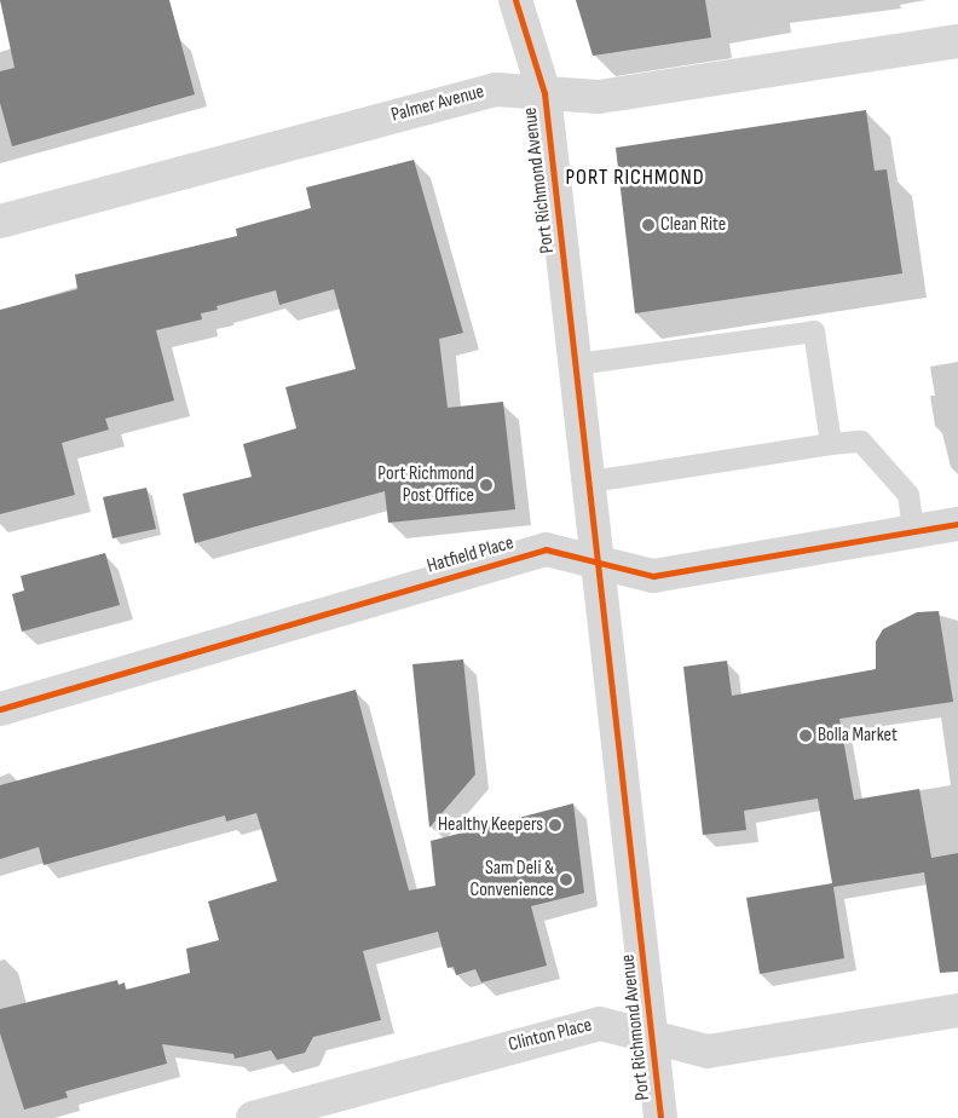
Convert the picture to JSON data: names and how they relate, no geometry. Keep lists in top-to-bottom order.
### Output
{
  "streets": {
    "street": [
      "Palmer Avenue",
      "Port Richmond Avenue",
      "Hatfield Place",
      "Clinton Place"
    ]
  },
  "crossings": [
    ["Palmer Avenue", "Port Richmond Avenue"],
    ["Port Richmond Avenue", "Hatfield Place"],
    ["Port Richmond Avenue", "Clinton Place"]
  ],
  "districts": ["PORT RICHMOND"],
  "places": [
    "Clean Rite",
    "Port Richmond Post Office",
    "Bolla Market",
    "Healthy Keepers",
    "Sam Deli & Convenience"
  ]
}
